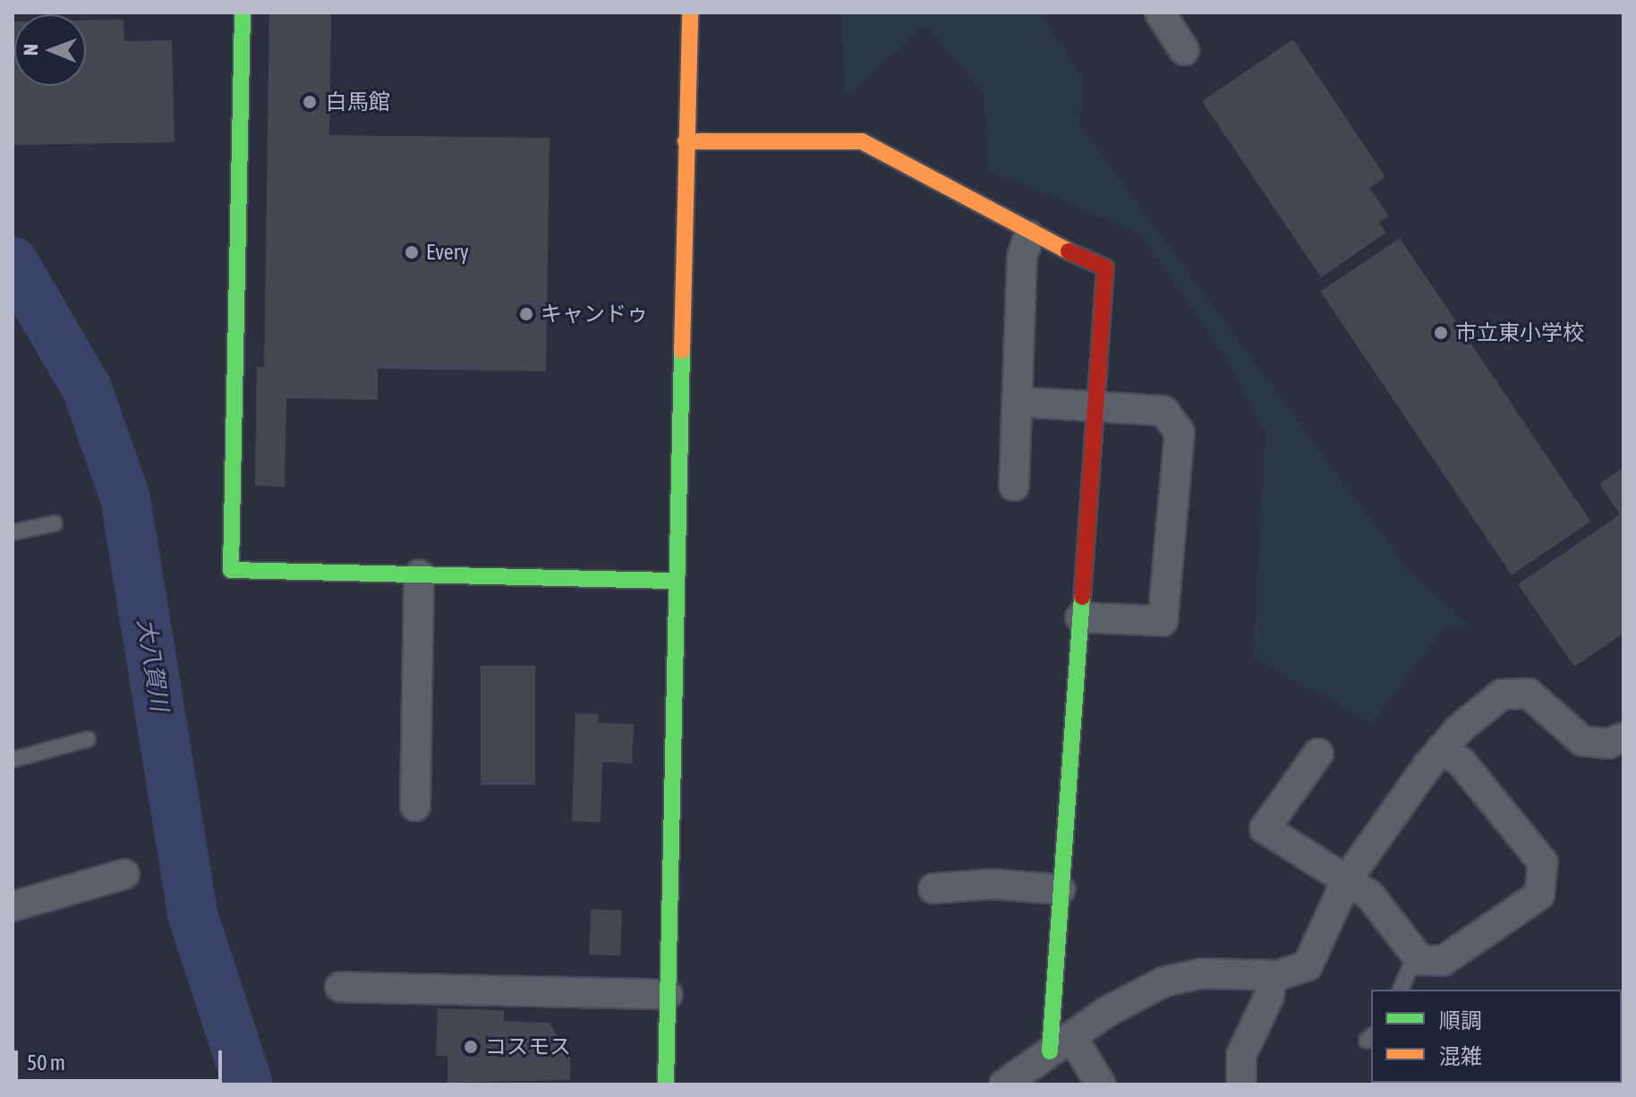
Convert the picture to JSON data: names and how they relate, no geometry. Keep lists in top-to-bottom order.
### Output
{
  "water": ["大八賀川"],
  "places": [
    "白馬館",
    "Every",
    "キャンドゥ",
    "市立東小学校",
    "コスモス"
  ],
  "legend": ["順調", "混雑"],
  "scale_bar": "50 m",
  "north": "left"
}
